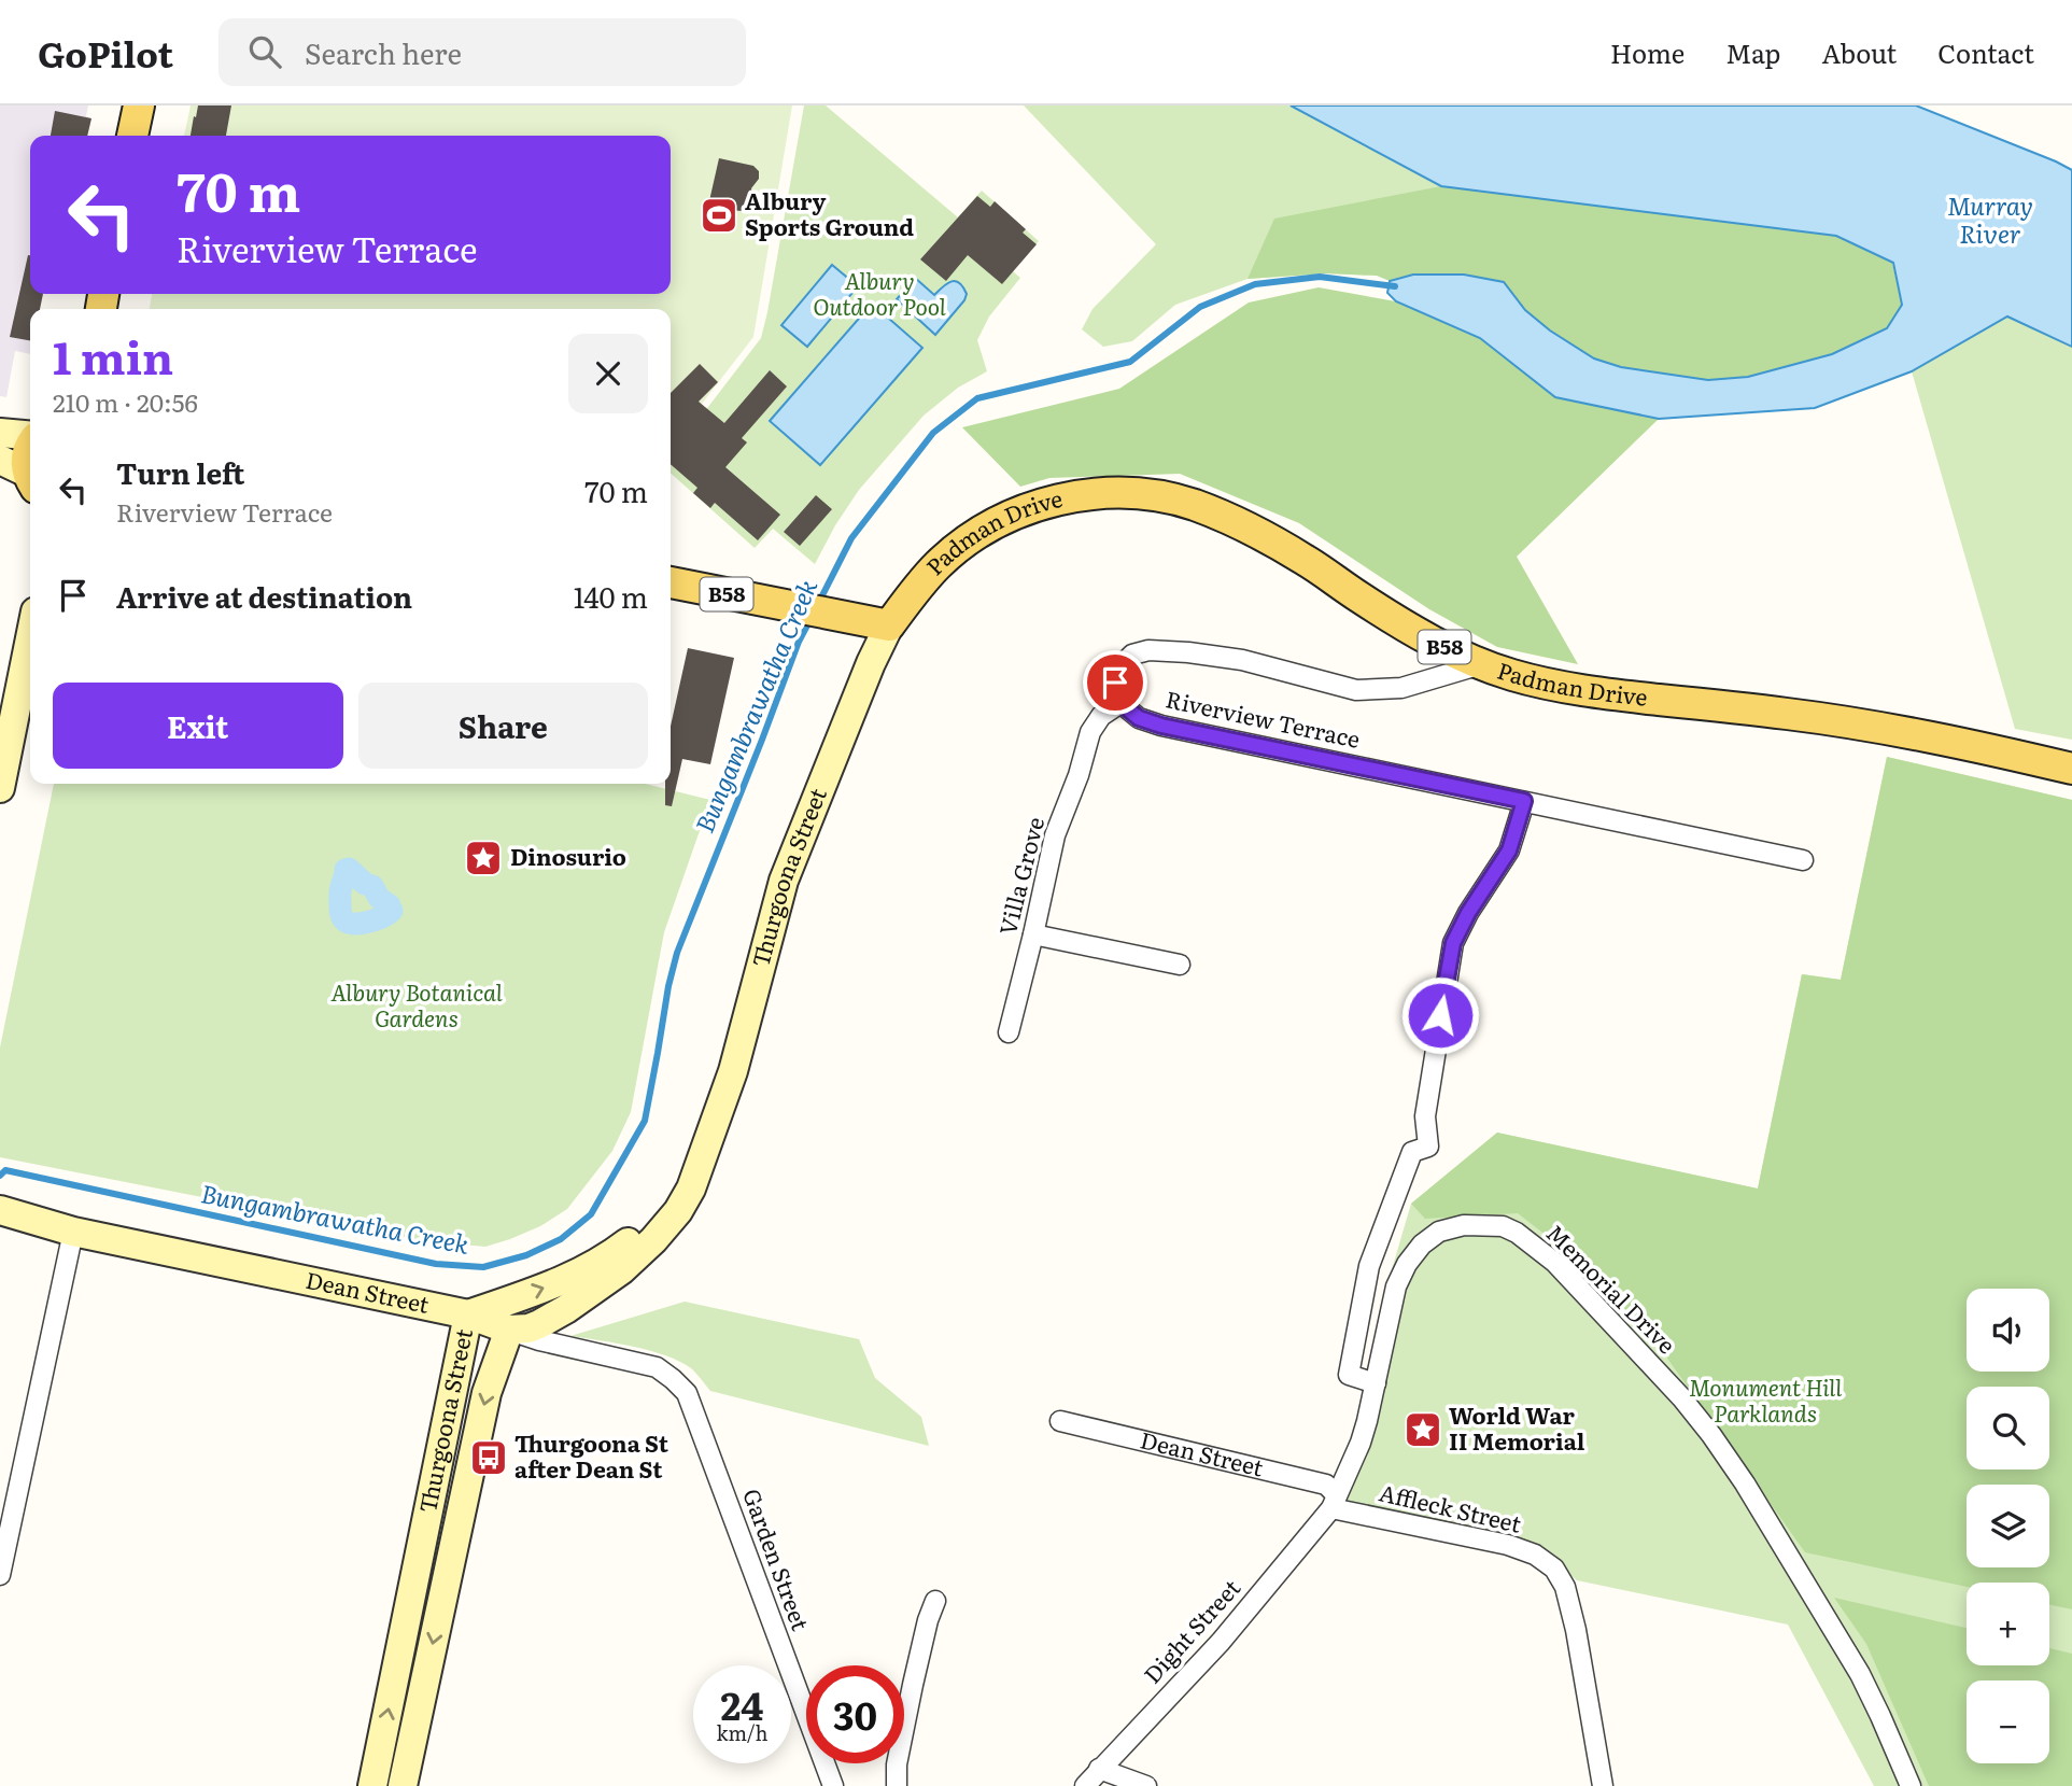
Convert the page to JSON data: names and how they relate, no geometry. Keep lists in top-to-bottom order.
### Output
{
  "streets": {
    "main road": [
      "Padman Drive",
      "B58",
      "Thurgoona Street",
      "Dean Street"
    ],
    "street": [
      "Riverview Terrace",
      "Villa Grove",
      "Memorial Drive",
      "Affleck Street",
      "Garden Street",
      "Dight Street"
    ]
  },
  "crossings": [
    ["Padman Drive", "B58"],
    ["Padman Drive", "Thurgoona Street"],
    ["B58", "Thurgoona Street"],
    ["Riverview Terrace", "Villa Grove"],
    ["Thurgoona Street", "Dean Street"],
    ["Memorial Drive", "Dean Street"],
    ["Memorial Drive", "Affleck Street"],
    ["Memorial Drive", "Dight Street"],
    ["Dean Street", "Affleck Street"],
    ["Dean Street", "Garden Street"],
    ["Dean Street", "Dight Street"],
    ["Affleck Street", "Dight Street"]
  ],
  "water": ["Murray River", "Bungambrawatha Creek"],
  "parks": ["Albury Outdoor Pool", "Albury Botanical Gardens", "Monument Hill Parklands"],
  "places": {
    "sports": ["Albury Sports Ground"],
    "place": ["Dinosurio", "World War II Memorial"],
    "bus stop": ["Thurgoona St after Dean St"]
  },
  "page": {
    "header": "GoPilot",
    "search": "Search here",
    "nav": [
      "Home",
      "Map",
      "About",
      "Contact"
    ],
    "turn": ["70 m", "Riverview Terrace"],
    "heading": ["1 min", "210 m · 20:56"],
    "list": [
      {
        "name": "Turn left",
        "note": "Riverview Terrace",
        "value": "70 m"
      },
      {
        "name": "Arrive at destination",
        "value": "140 m"
      }
    ],
    "buttons": ["Exit", "Share"],
    "map_buttons": ["+", "−"],
    "speed": "24 km/h",
    "limit": "30"
  }
}
